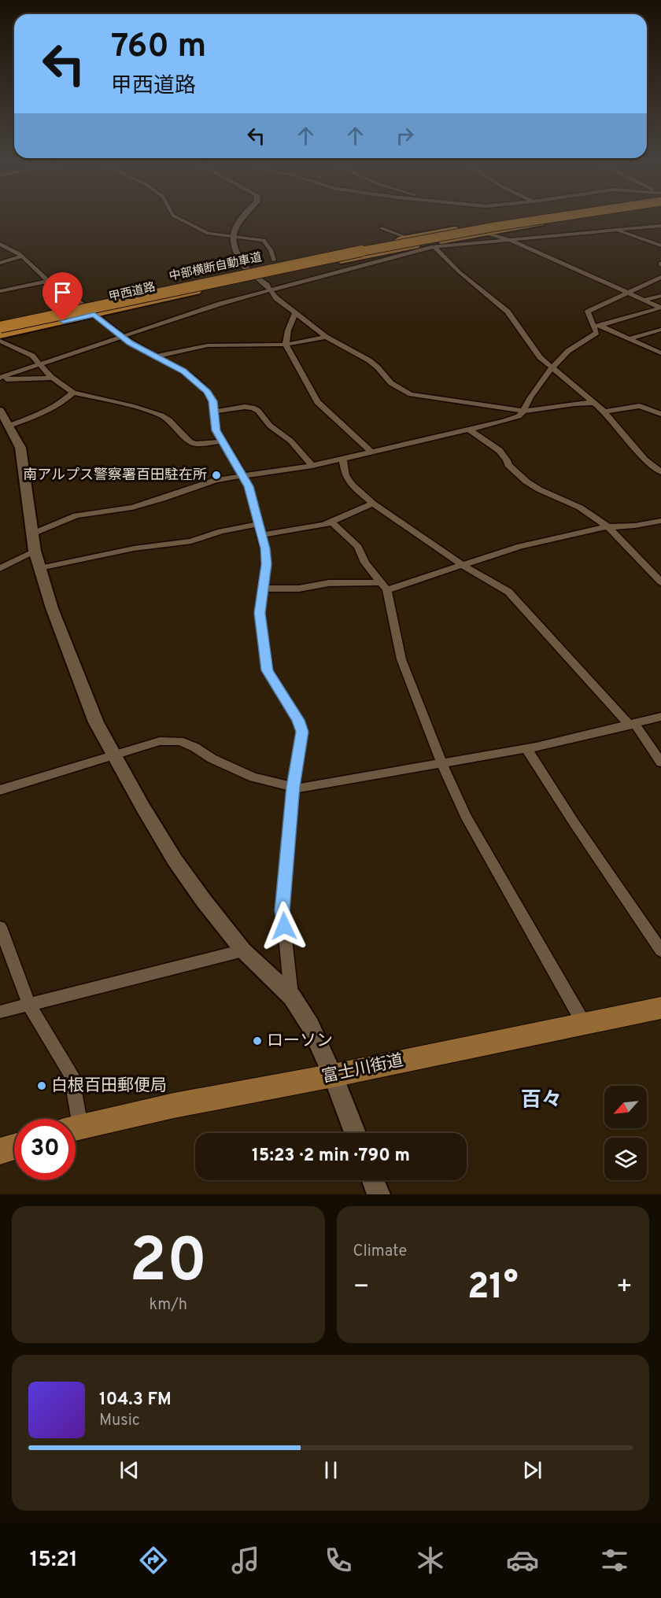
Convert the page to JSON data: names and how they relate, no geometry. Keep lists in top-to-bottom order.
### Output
{
  "streets": {
    "highway": ["中部横断自動車道", "甲西道路"],
    "main road": ["富士川街道"]
  },
  "crossings": [
    ["中部横断自動車道", "甲西道路"]
  ],
  "districts": ["百々"],
  "places": ["南アルプス警察署百田駐在所", "ローソン", "白根百田郵便局"],
  "north": "bottom left",
  "page": {
    "turn": ["760 m", "甲西道路"],
    "limit": "30",
    "trip": "15:23 · 2 min · 790 m",
    "tile": [
      ["20", "km/h"],
      "Climate"
    ],
    "heat": ["−", "21°", "+"],
    "song": ["104.3 FM", "Music"],
    "tabs": "15:21"
  }
}
